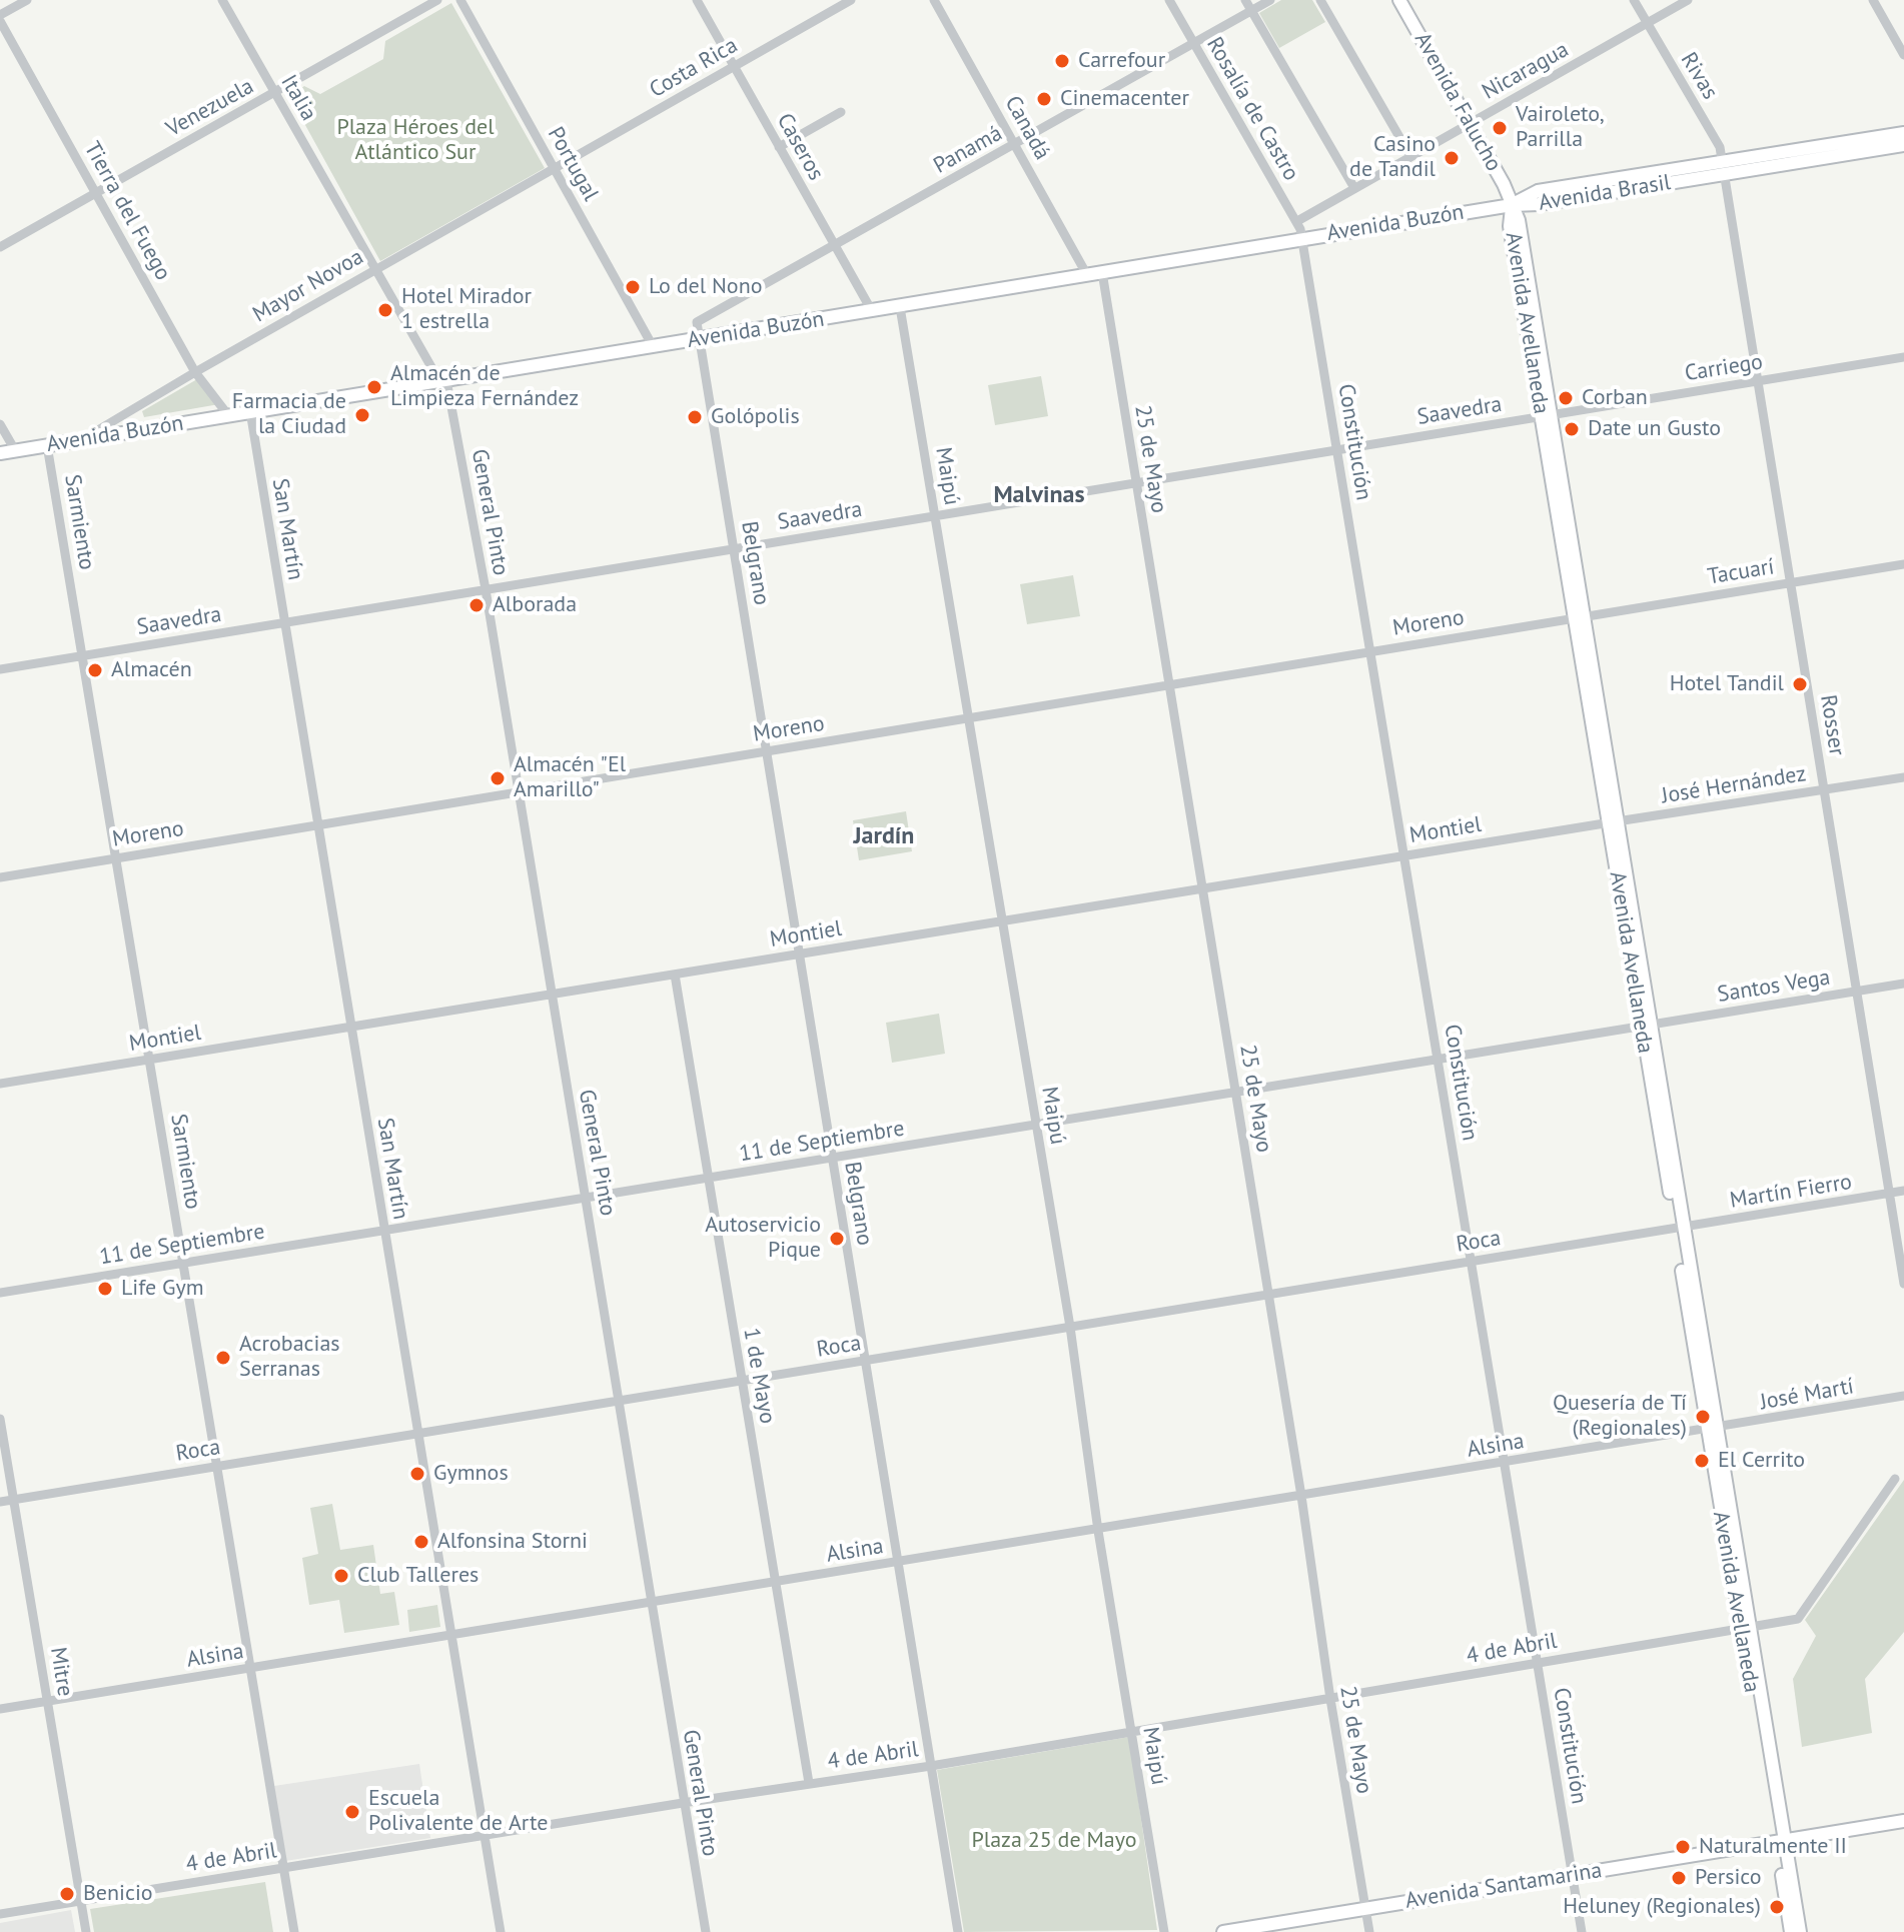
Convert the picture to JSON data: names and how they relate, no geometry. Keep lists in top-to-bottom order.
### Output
{
  "streets": {
    "main road": [
      "Avenida Falucho",
      "Avenida Brasil",
      "Avenida Buzón",
      "Avenida Avellaneda",
      "Avenida Santamarina"
    ],
    "street": [
      "Costa Rica",
      "Nicaragua",
      "Rivas",
      "Italia",
      "Venezuela",
      "Rosalía de Castro",
      "Canadá",
      "Caseros",
      "Panamá",
      "Portugal",
      "Tierra del Fuego",
      "Mayor Novoa",
      "Carriego",
      "Saavedra",
      "Constitución",
      "25 de Mayo",
      "Maipú",
      "General Pinto",
      "Sarmiento",
      "San Martín",
      "Belgrano",
      "Tacuarí",
      "Moreno",
      "Rosser",
      "José Hernández",
      "Montiel",
      "Santos Vega",
      "11 de Septiembre",
      "Martín Fierro",
      "Roca",
      "1 de Mayo",
      "José Martí",
      "Alsina",
      "4 de Abril",
      "Mitre"
    ]
  },
  "crossings": [
    ["Costa Rica", "Caseros"],
    ["Costa Rica", "Portugal"],
    ["Costa Rica", "Mayor Novoa"],
    ["Nicaragua", "Rivas"],
    ["Nicaragua", "Avenida Falucho"],
    ["Nicaragua", "Rosalía de Castro"],
    ["Rivas", "Avenida Brasil"],
    ["Rivas", "Rosser"],
    ["Italia", "Venezuela"],
    ["Italia", "Avenida Buzón"],
    ["Italia", "Mayor Novoa"],
    ["Italia", "General Pinto"],
    ["Avenida Falucho", "Avenida Brasil"],
    ["Avenida Falucho", "Avenida Buzón"],
    ["Avenida Falucho", "Avenida Avellaneda"],
    ["Venezuela", "Tierra del Fuego"],
    ["Rosalía de Castro", "Panamá"],
    ["Rosalía de Castro", "Avenida Buzón"],
    ["Rosalía de Castro", "Constitución"],
    ["Canadá", "Panamá"],
    ["Canadá", "Avenida Buzón"],
    ["Caseros", "Panamá"],
    ["Caseros", "Avenida Buzón"],
    ["Panamá", "Avenida Buzón"],
    ["Panamá", "Belgrano"],
    ["Portugal", "Avenida Buzón"],
    ["Portugal", "Mayor Novoa"],
    ["Avenida Brasil", "Avenida Buzón"],
    ["Avenida Brasil", "Avenida Avellaneda"],
    ["Avenida Brasil", "Rosser"],
    ["Tierra del Fuego", "Avenida Buzón"],
    ["Tierra del Fuego", "Mayor Novoa"],
    ["Avenida Buzón", "Mayor Novoa"],
    ["Avenida Buzón", "Avenida Avellaneda"],
    ["Avenida Buzón", "Constitución"],
    ["Avenida Buzón", "25 de Mayo"],
    ["Avenida Buzón", "Maipú"],
    ["Avenida Buzón", "General Pinto"],
    ["Avenida Buzón", "Sarmiento"],
    ["Avenida Buzón", "San Martín"],
    ["Avenida Buzón", "Belgrano"],
    ["Avenida Avellaneda", "Carriego"],
    ["Avenida Avellaneda", "Saavedra"],
    ["Avenida Avellaneda", "Tacuarí"],
    ["Avenida Avellaneda", "Moreno"],
    ["Avenida Avellaneda", "José Hernández"],
    ["Avenida Avellaneda", "Montiel"],
    ["Avenida Avellaneda", "Santos Vega"],
    ["Avenida Avellaneda", "11 de Septiembre"],
    ["Avenida Avellaneda", "Martín Fierro"],
    ["Avenida Avellaneda", "Roca"],
    ["Avenida Avellaneda", "José Martí"],
    ["Avenida Avellaneda", "Alsina"],
    ["Avenida Avellaneda", "4 de Abril"],
    ["Avenida Avellaneda", "Avenida Santamarina"],
    ["Carriego", "Saavedra"],
    ["Carriego", "Rosser"],
    ["Saavedra", "Constitución"],
    ["Saavedra", "25 de Mayo"],
    ["Saavedra", "Maipú"],
    ["Saavedra", "General Pinto"],
    ["Saavedra", "Sarmiento"],
    ["Saavedra", "San Martín"],
    ["Saavedra", "Belgrano"],
    ["Constitución", "Moreno"],
    ["Constitución", "Montiel"],
    ["Constitución", "11 de Septiembre"],
    ["Constitución", "Roca"],
    ["Constitución", "Alsina"],
    ["Constitución", "4 de Abril"],
    ["Constitución", "Avenida Santamarina"],
    ["25 de Mayo", "Moreno"],
    ["25 de Mayo", "Montiel"],
    ["25 de Mayo", "11 de Septiembre"],
    ["25 de Mayo", "Roca"],
    ["25 de Mayo", "Alsina"],
    ["25 de Mayo", "4 de Abril"],
    ["25 de Mayo", "Avenida Santamarina"],
    ["Maipú", "Moreno"],
    ["Maipú", "Montiel"],
    ["Maipú", "11 de Septiembre"],
    ["Maipú", "Roca"],
    ["Maipú", "Alsina"],
    ["Maipú", "4 de Abril"],
    ["General Pinto", "Moreno"],
    ["General Pinto", "Montiel"],
    ["General Pinto", "11 de Septiembre"],
    ["General Pinto", "Roca"],
    ["General Pinto", "Alsina"],
    ["General Pinto", "4 de Abril"],
    ["Sarmiento", "Moreno"],
    ["Sarmiento", "Montiel"],
    ["Sarmiento", "11 de Septiembre"],
    ["Sarmiento", "Roca"],
    ["Sarmiento", "Alsina"],
    ["Sarmiento", "4 de Abril"],
    ["San Martín", "Moreno"],
    ["San Martín", "Montiel"],
    ["San Martín", "11 de Septiembre"],
    ["San Martín", "Roca"],
    ["San Martín", "Alsina"],
    ["San Martín", "4 de Abril"],
    ["Belgrano", "Moreno"],
    ["Belgrano", "Montiel"],
    ["Belgrano", "11 de Septiembre"],
    ["Belgrano", "Roca"],
    ["Belgrano", "Alsina"],
    ["Belgrano", "4 de Abril"],
    ["Tacuarí", "Moreno"],
    ["Tacuarí", "Rosser"],
    ["Rosser", "José Hernández"],
    ["Rosser", "Santos Vega"],
    ["Rosser", "Martín Fierro"],
    ["José Hernández", "Montiel"],
    ["Montiel", "1 de Mayo"],
    ["Santos Vega", "11 de Septiembre"],
    ["11 de Septiembre", "1 de Mayo"],
    ["Martín Fierro", "Roca"],
    ["Roca", "1 de Mayo"],
    ["Roca", "Mitre"],
    ["1 de Mayo", "Alsina"],
    ["1 de Mayo", "4 de Abril"],
    ["José Martí", "Alsina"],
    ["Alsina", "Mitre"],
    ["4 de Abril", "Mitre"]
  ],
  "districts": ["Malvinas", "Jardín"],
  "parks": ["Plaza Héroes del Atlántico Sur", "Plaza 25 de Mayo"],
  "places": [
    "Carrefour",
    "Cinemacenter",
    "Vairoleto, Parrilla",
    "Casino de Tandil",
    "Lo del Nono",
    "Hotel Mirador 1 estrella",
    "Almacén de Limpieza Fernández",
    "Corban",
    "Farmacia de la Ciudad",
    "Golópolis",
    "Date un Gusto",
    "Alborada",
    "Almacén",
    "Hotel Tandil",
    "Almacén \"El Amarillo\"",
    "Autoservicio Pique",
    "Life Gym",
    "Acrobacias Serranas",
    "Quesería de Tí (Regionales)",
    "El Cerrito",
    "Gymnos",
    "Alfonsina Storni",
    "Club Talleres",
    "Escuela Polivalente de Arte",
    "Naturalmente II",
    "Persico",
    "Benicio",
    "Heluney (Regionales)"
  ]
}
